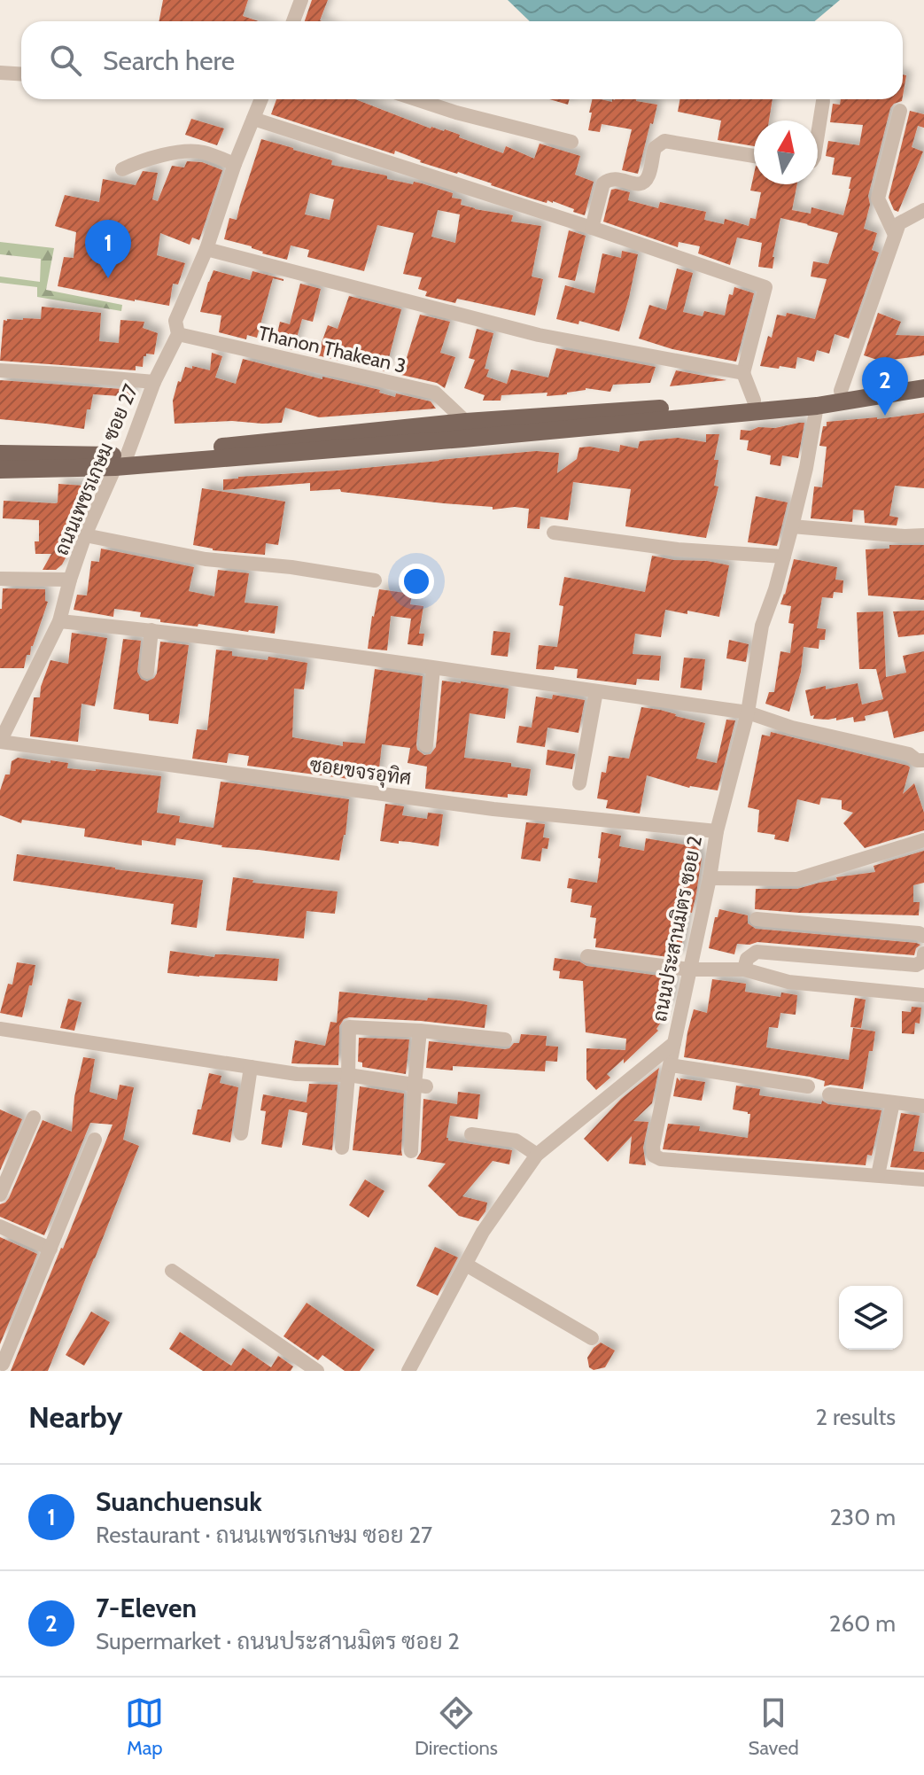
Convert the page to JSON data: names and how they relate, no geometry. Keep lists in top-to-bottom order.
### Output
{
  "streets": {
    "street": [
      "Thanon Thakean 3",
      "ถนนเพชรเกษม ซอย 27",
      "ซอยขจรอุทิศ",
      "ถนนประสานมิตร ซอย 2"
    ]
  },
  "crossings": [
    ["Thanon Thakean 3", "ถนนเพชรเกษม ซอย 27"],
    ["ถนนเพชรเกษม ซอย 27", "ซอยขจรอุทิศ"],
    ["ซอยขจรอุทิศ", "ถนนประสานมิตร ซอย 2"]
  ],
  "north": "top",
  "page": {
    "search": "Search here",
    "pins": ["1", "2"],
    "heading": ["Nearby", "2 results"],
    "list": [
      {
        "mark": "1",
        "name": "Suanchuensuk",
        "note": "Restaurant · ถนนเพชรเกษม ซอย 27",
        "value": "230 m"
      },
      {
        "mark": "2",
        "name": "7-Eleven",
        "note": "Supermarket · ถนนประสานมิตร ซอย 2",
        "value": "260 m"
      }
    ],
    "nav": ["Map", "Directions", "Saved"]
  }
}
